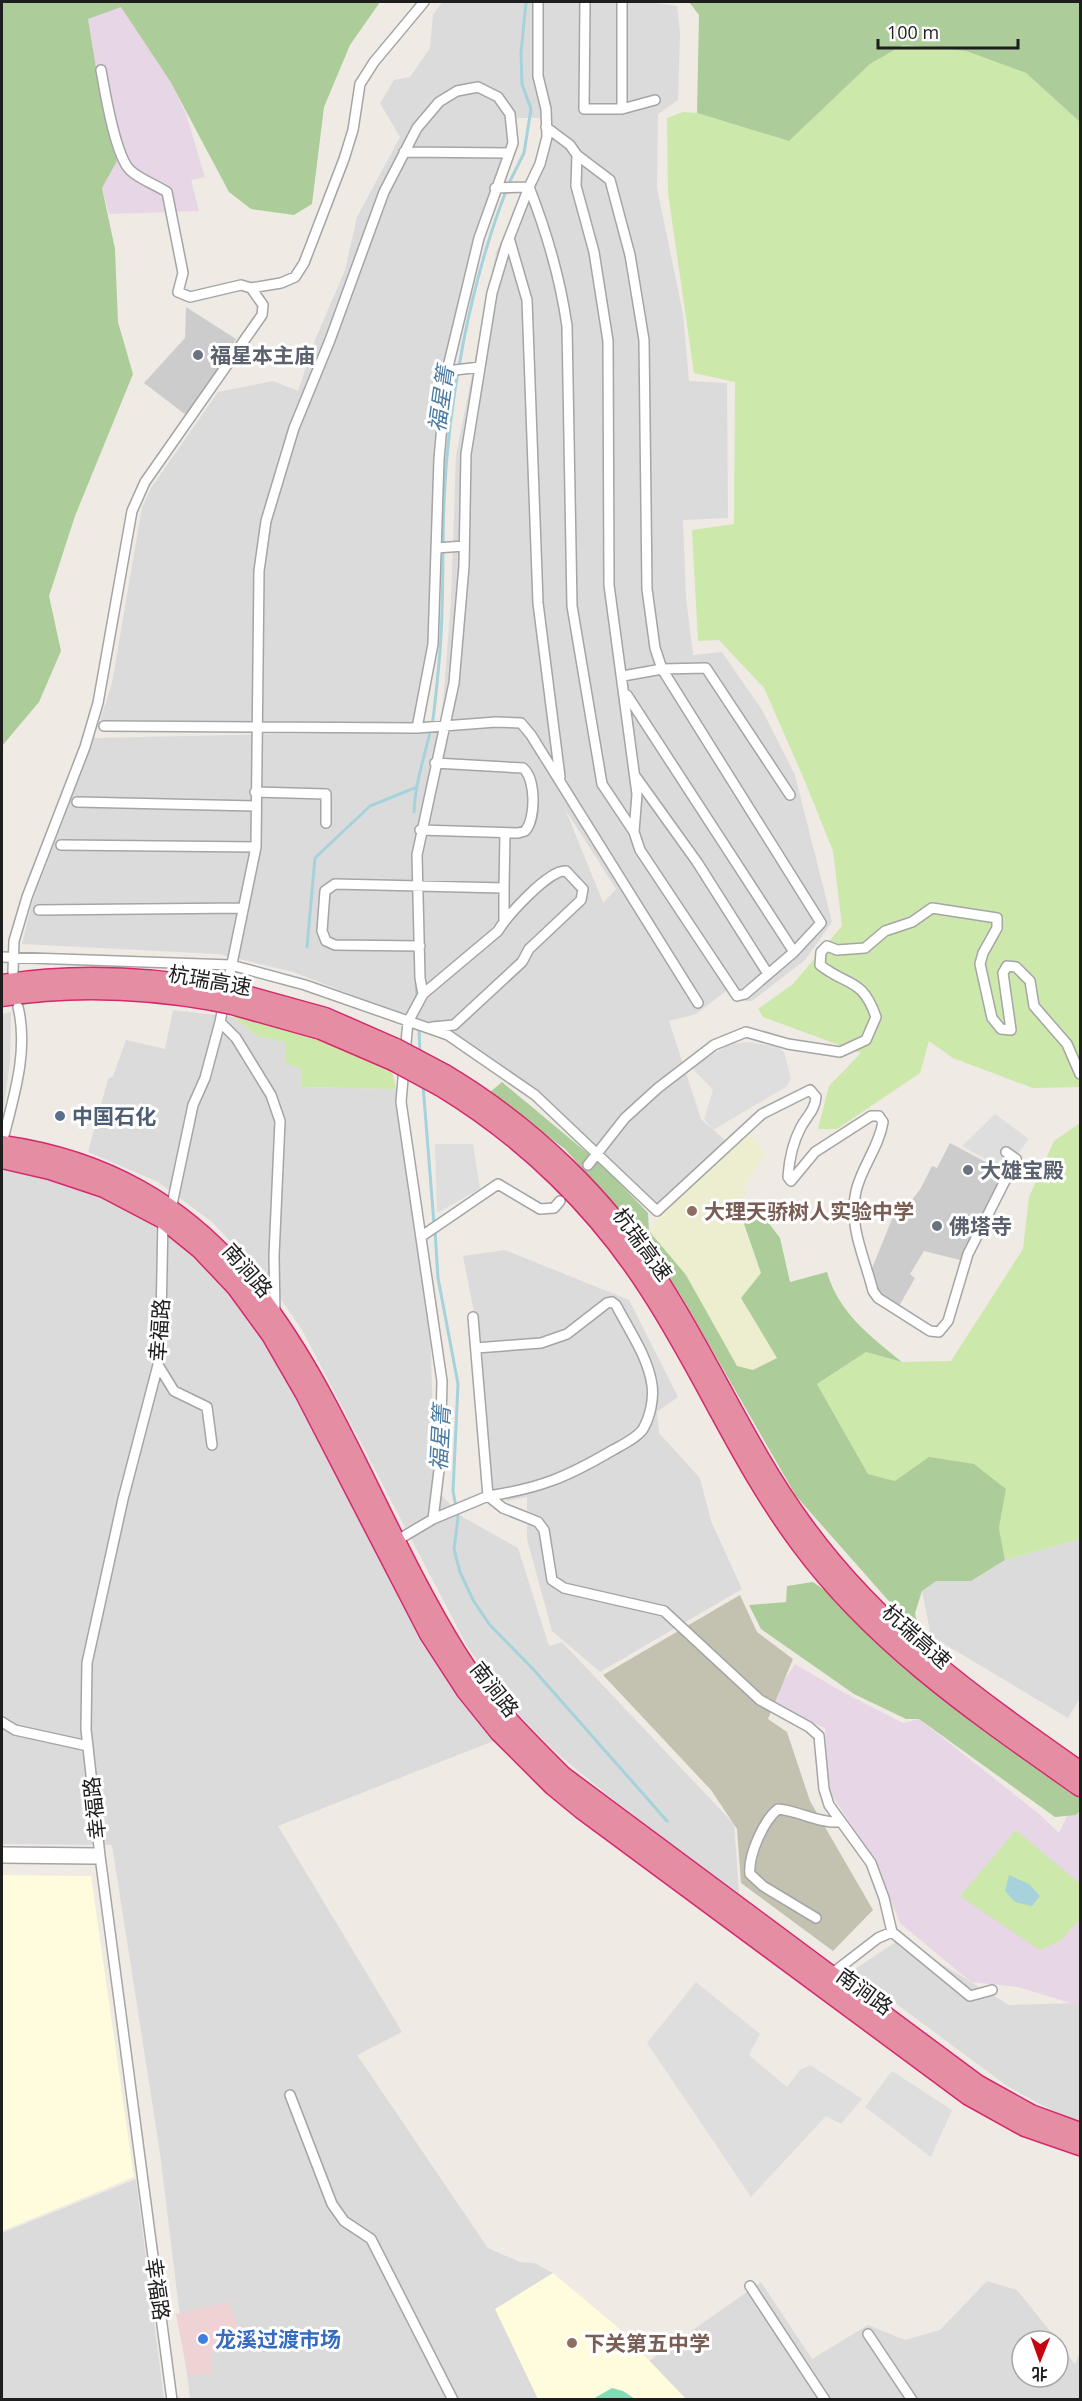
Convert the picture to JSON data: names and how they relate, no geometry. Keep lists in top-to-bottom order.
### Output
{
  "streets": {
    "highway": ["杭瑞高速", "南涧路"],
    "street": ["幸福路"]
  },
  "crossings": [
    ["南涧路", "幸福路"]
  ],
  "water": ["福星箐"],
  "places": [
    "福星本主庙",
    "中国石化",
    "大雄宝殿",
    "大理天骄树人实验中学",
    "佛塔寺",
    "龙溪过渡市场",
    "下关第五中学"
  ],
  "scale_bar": "100 m",
  "north": "bottom"
}
